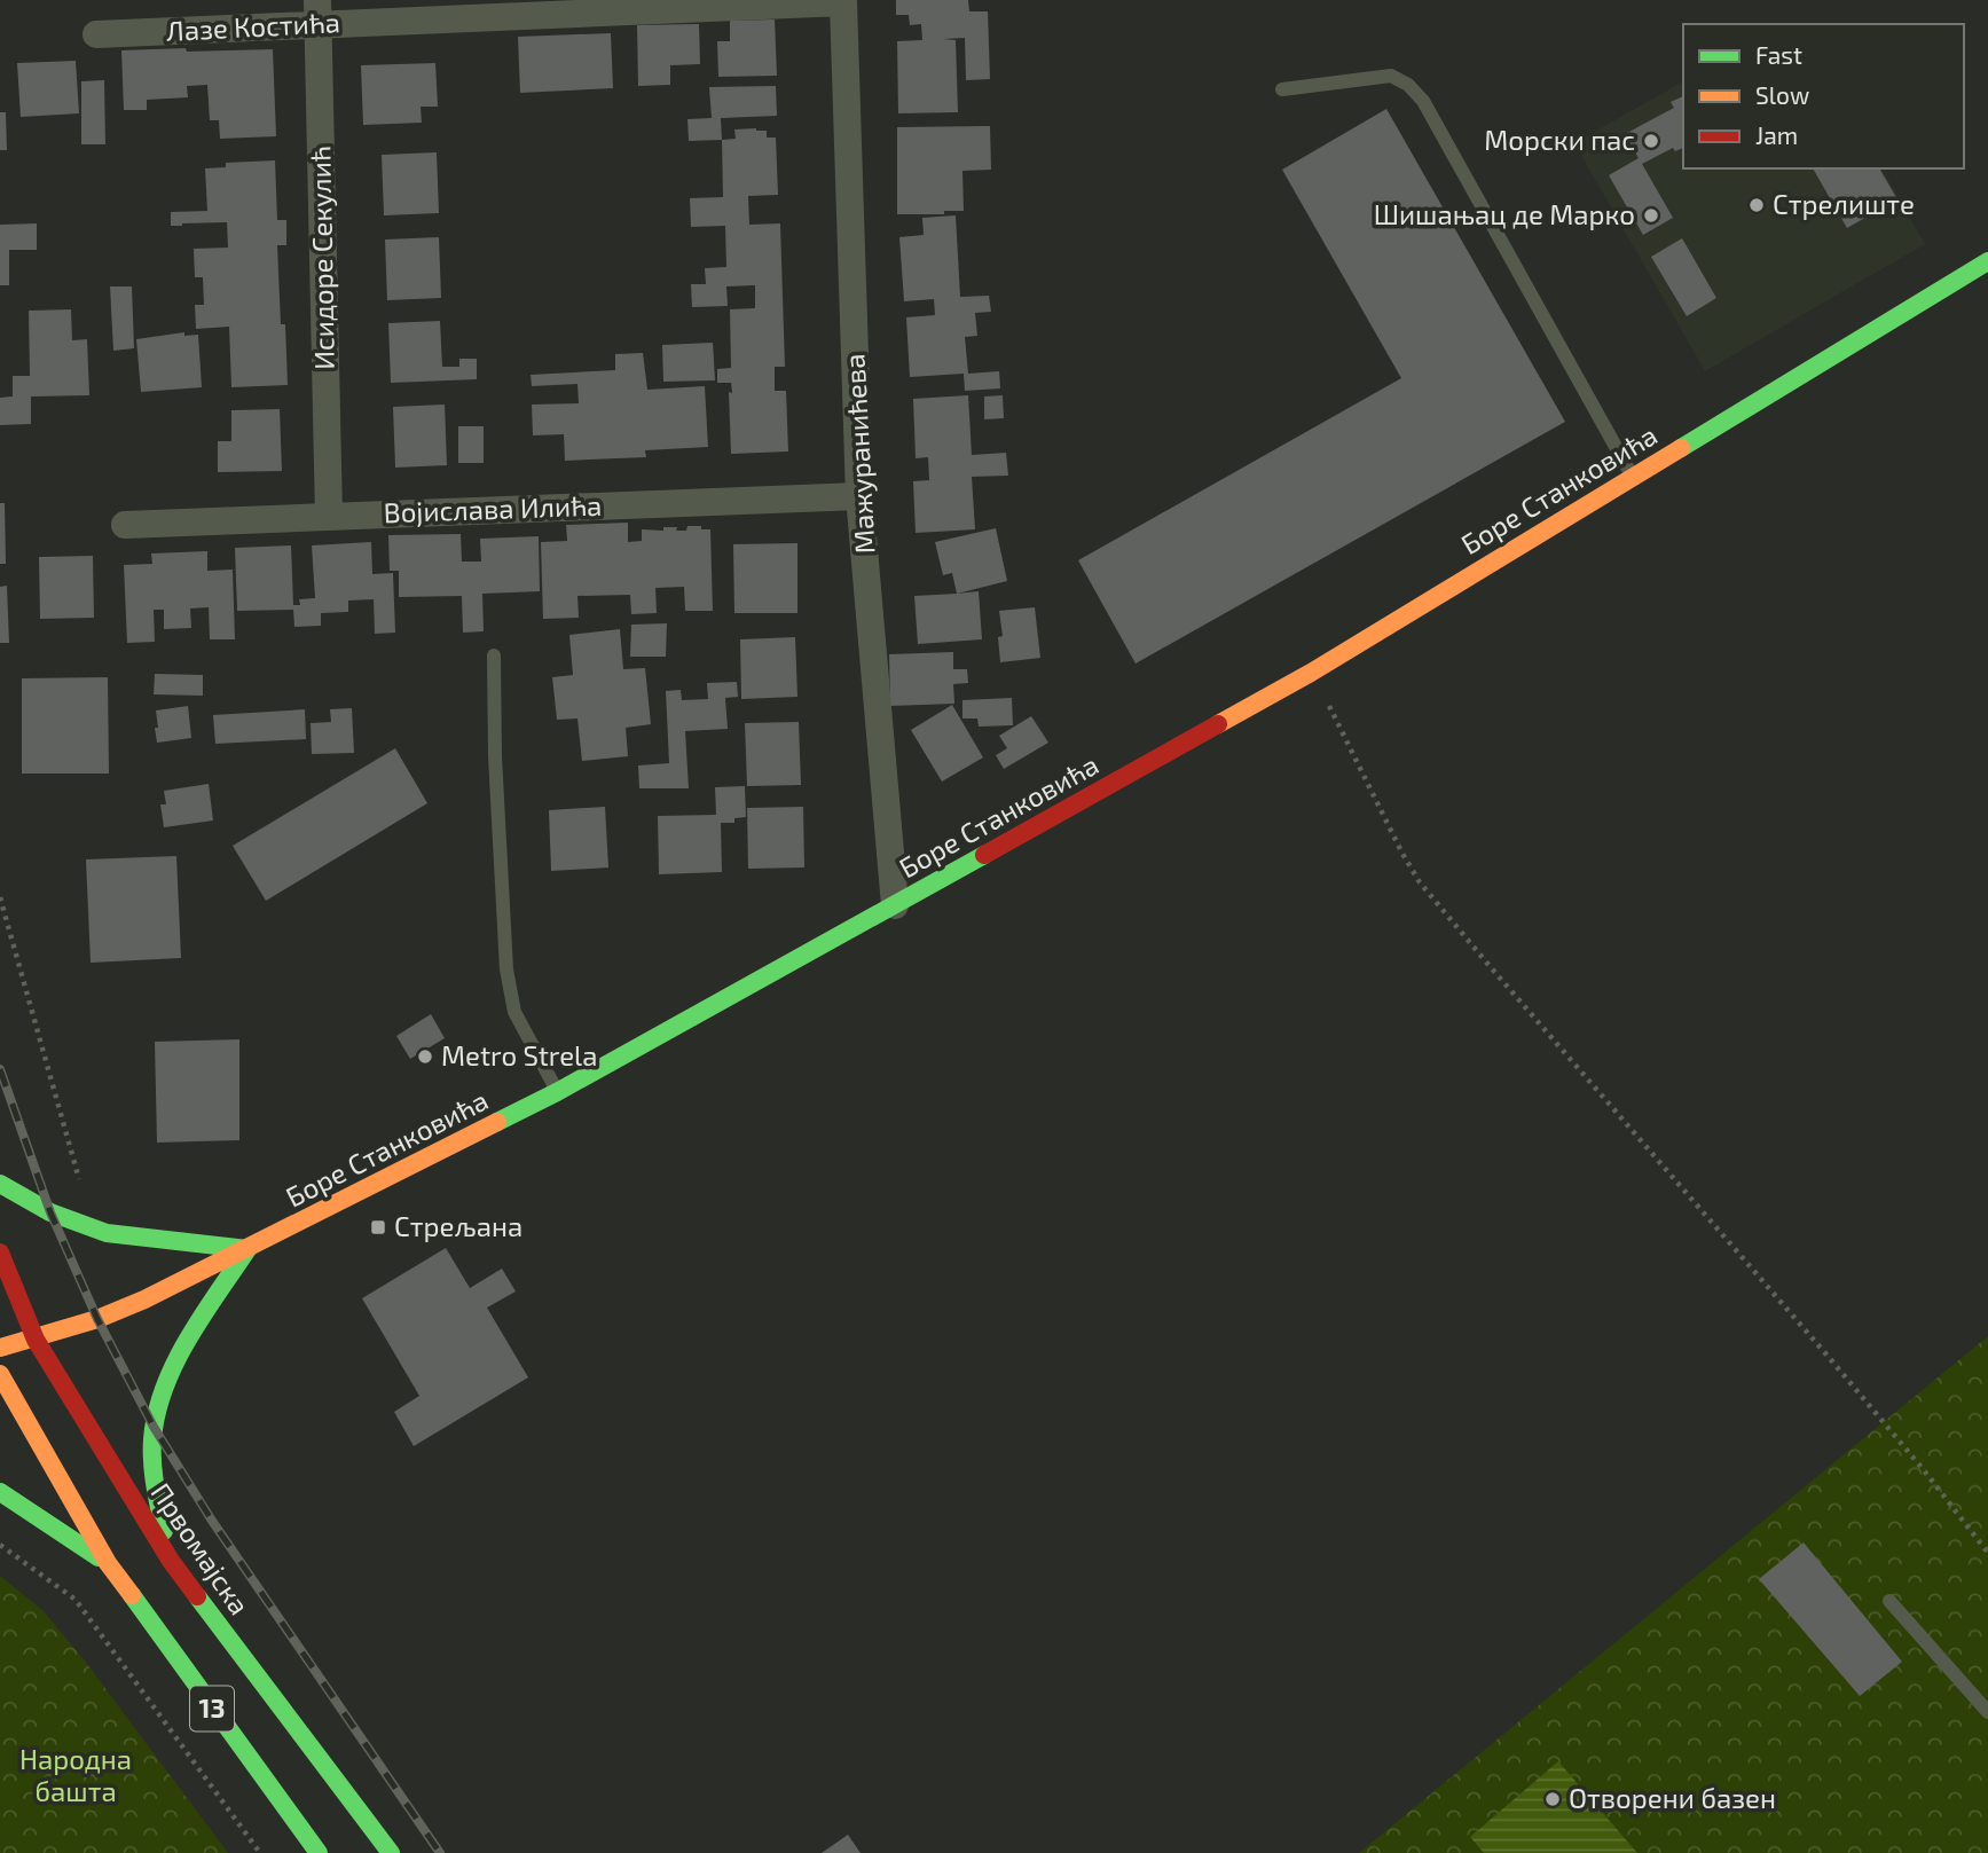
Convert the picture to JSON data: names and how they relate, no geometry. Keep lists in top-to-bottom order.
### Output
{
  "streets": {
    "street": [
      "Лазе Костића",
      "Исидоре Секулић",
      "Мажуранићева",
      "Боре Станковића",
      "Војислава Илића",
      "Првомајска",
      "13"
    ]
  },
  "crossings": [
    ["Лазе Костића", "Исидоре Секулић"],
    ["Лазе Костића", "Мажуранићева"],
    ["Исидоре Секулић", "Војислава Илића"],
    ["Мажуранићева", "Боре Станковића"],
    ["Мажуранићева", "Војислава Илића"],
    ["Боре Станковића", "Првомајска"]
  ],
  "parks": ["Народна башта"],
  "places": {
    "other": [
      "Морски пас",
      "Стрелиште",
      "Шишањац де Марко",
      "Metro Strela",
      "Отворени базен"
    ],
    "transit": ["Стрељана"]
  },
  "legend": ["Fast", "Slow", "Jam"]
}
